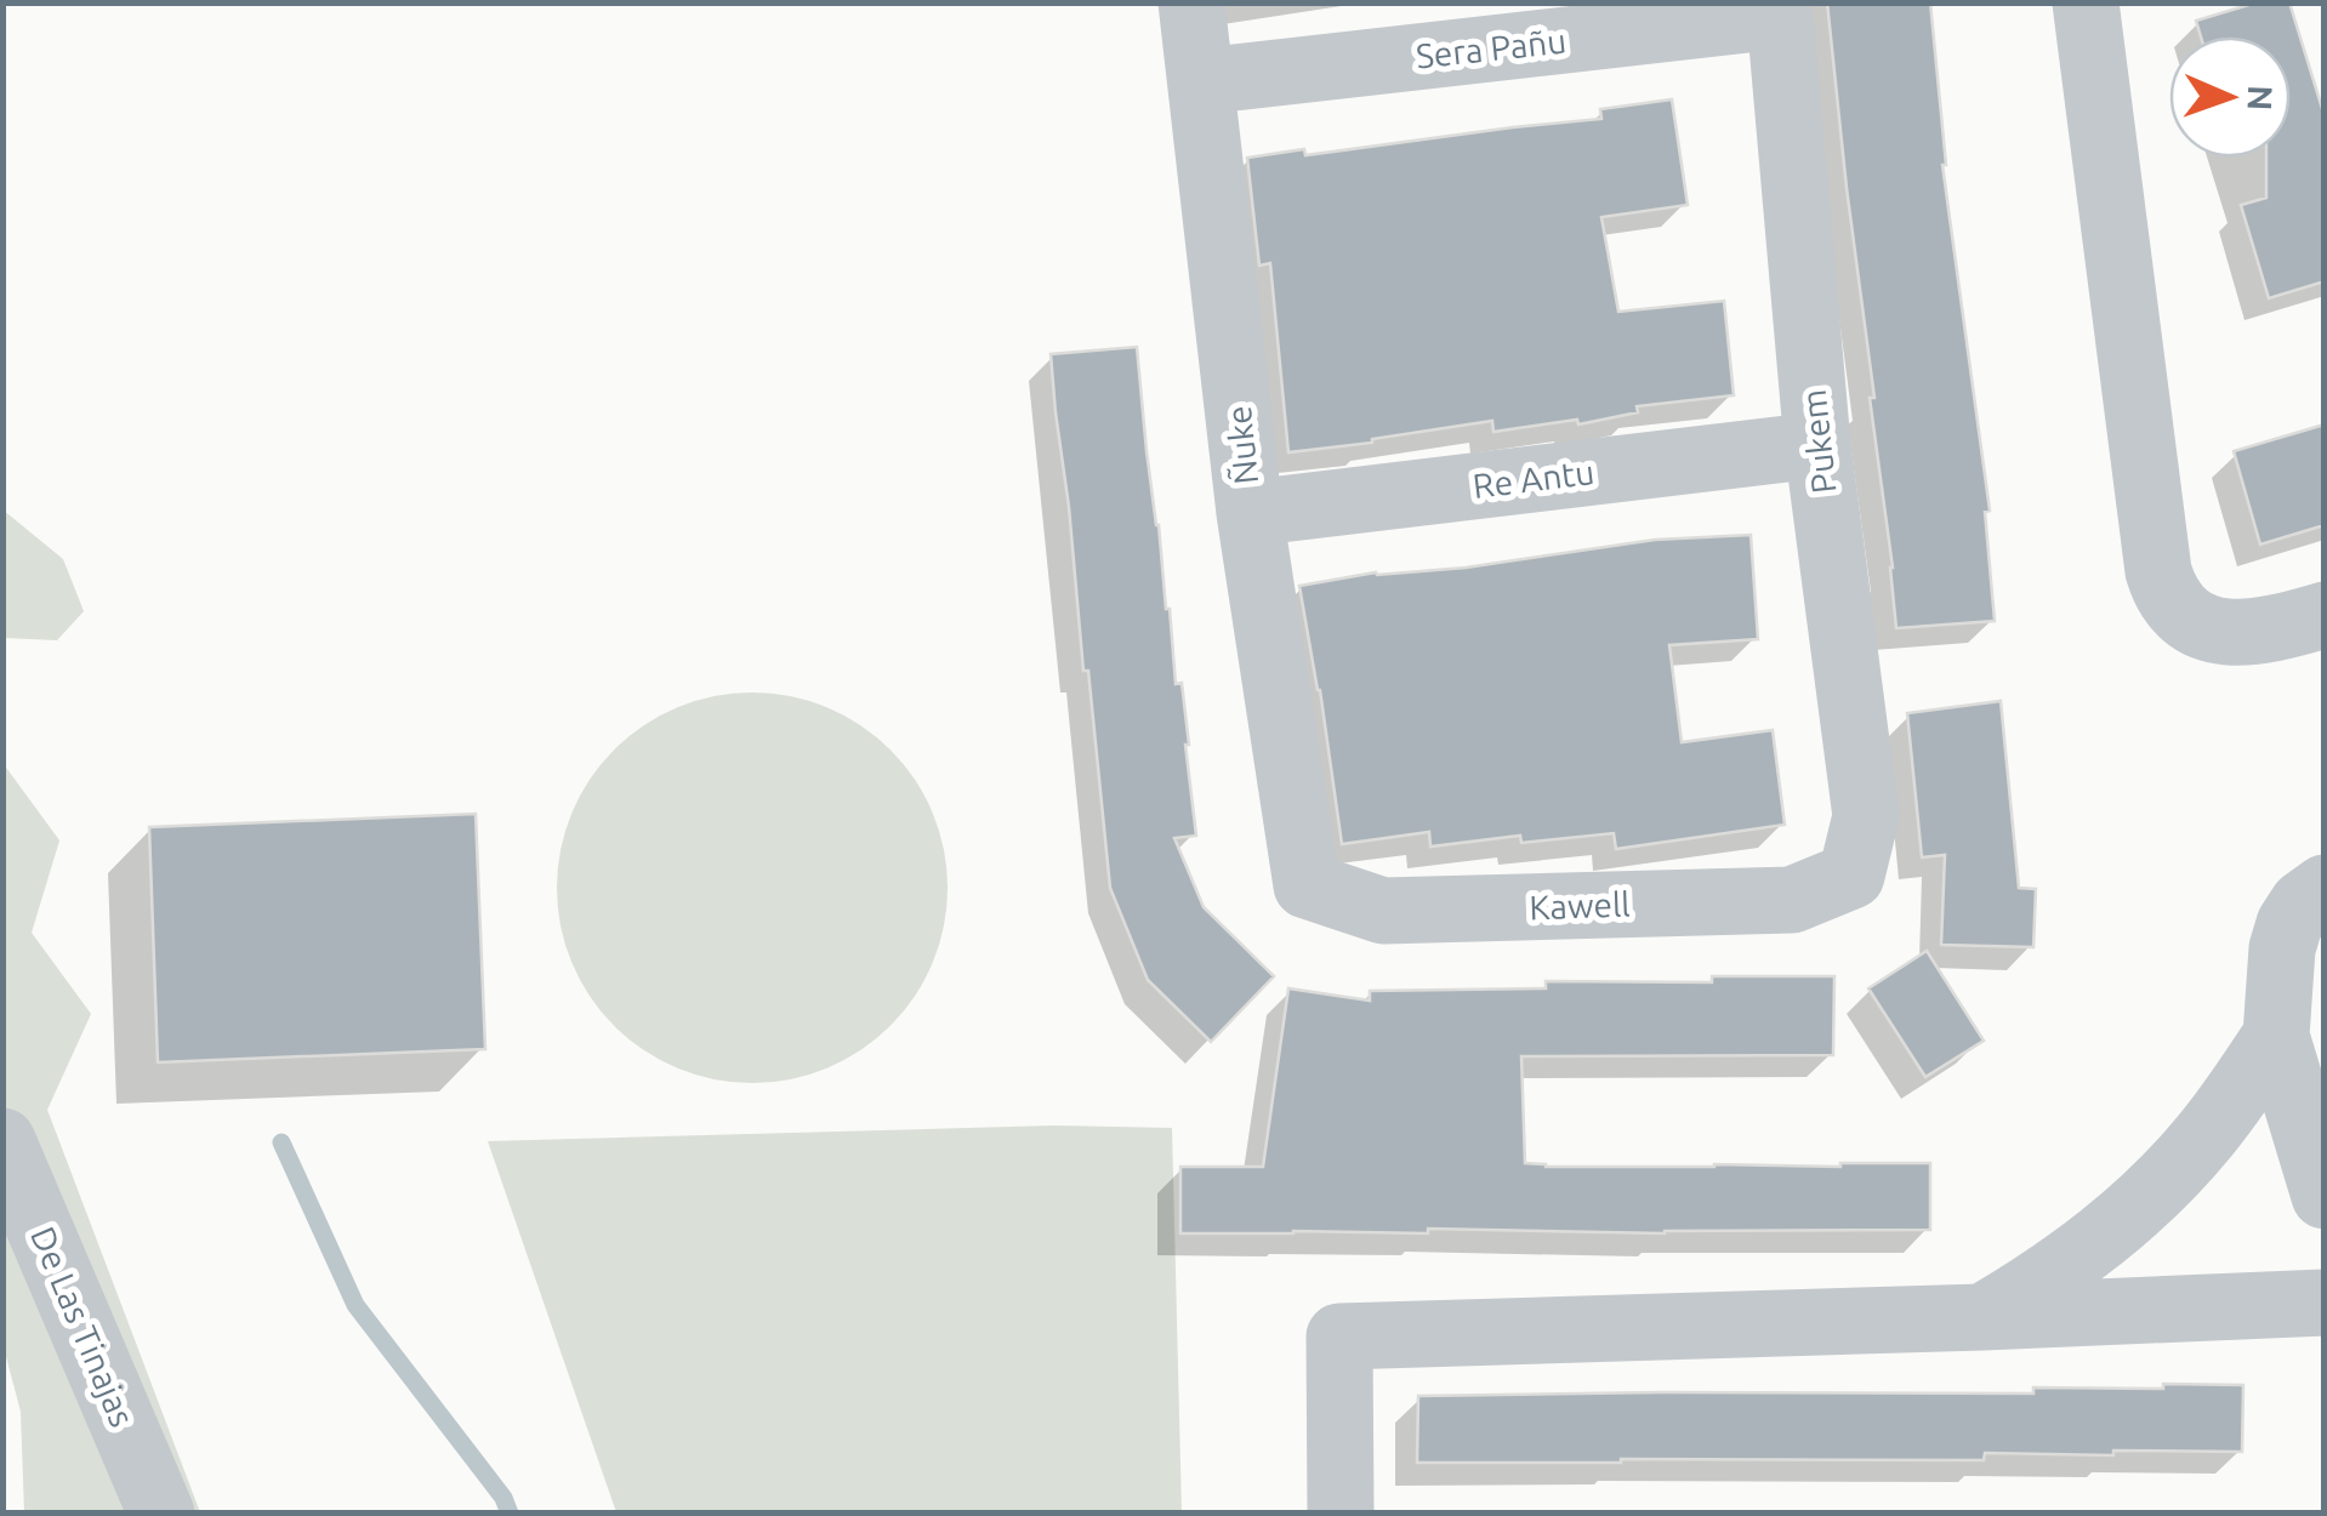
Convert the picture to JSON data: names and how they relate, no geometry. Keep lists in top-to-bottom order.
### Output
{
  "streets": {
    "street": [
      "Sera Pañu",
      "Pukem",
      "Ñuke",
      "Re Antu",
      "Kawell",
      "De Las Tinajas"
    ]
  },
  "crossings": [
    ["Sera Pañu", "Pukem"],
    ["Sera Pañu", "Ñuke"],
    ["Pukem", "Re Antu"],
    ["Pukem", "Kawell"],
    ["Ñuke", "Re Antu"],
    ["Ñuke", "Kawell"]
  ],
  "north": "right"
}
